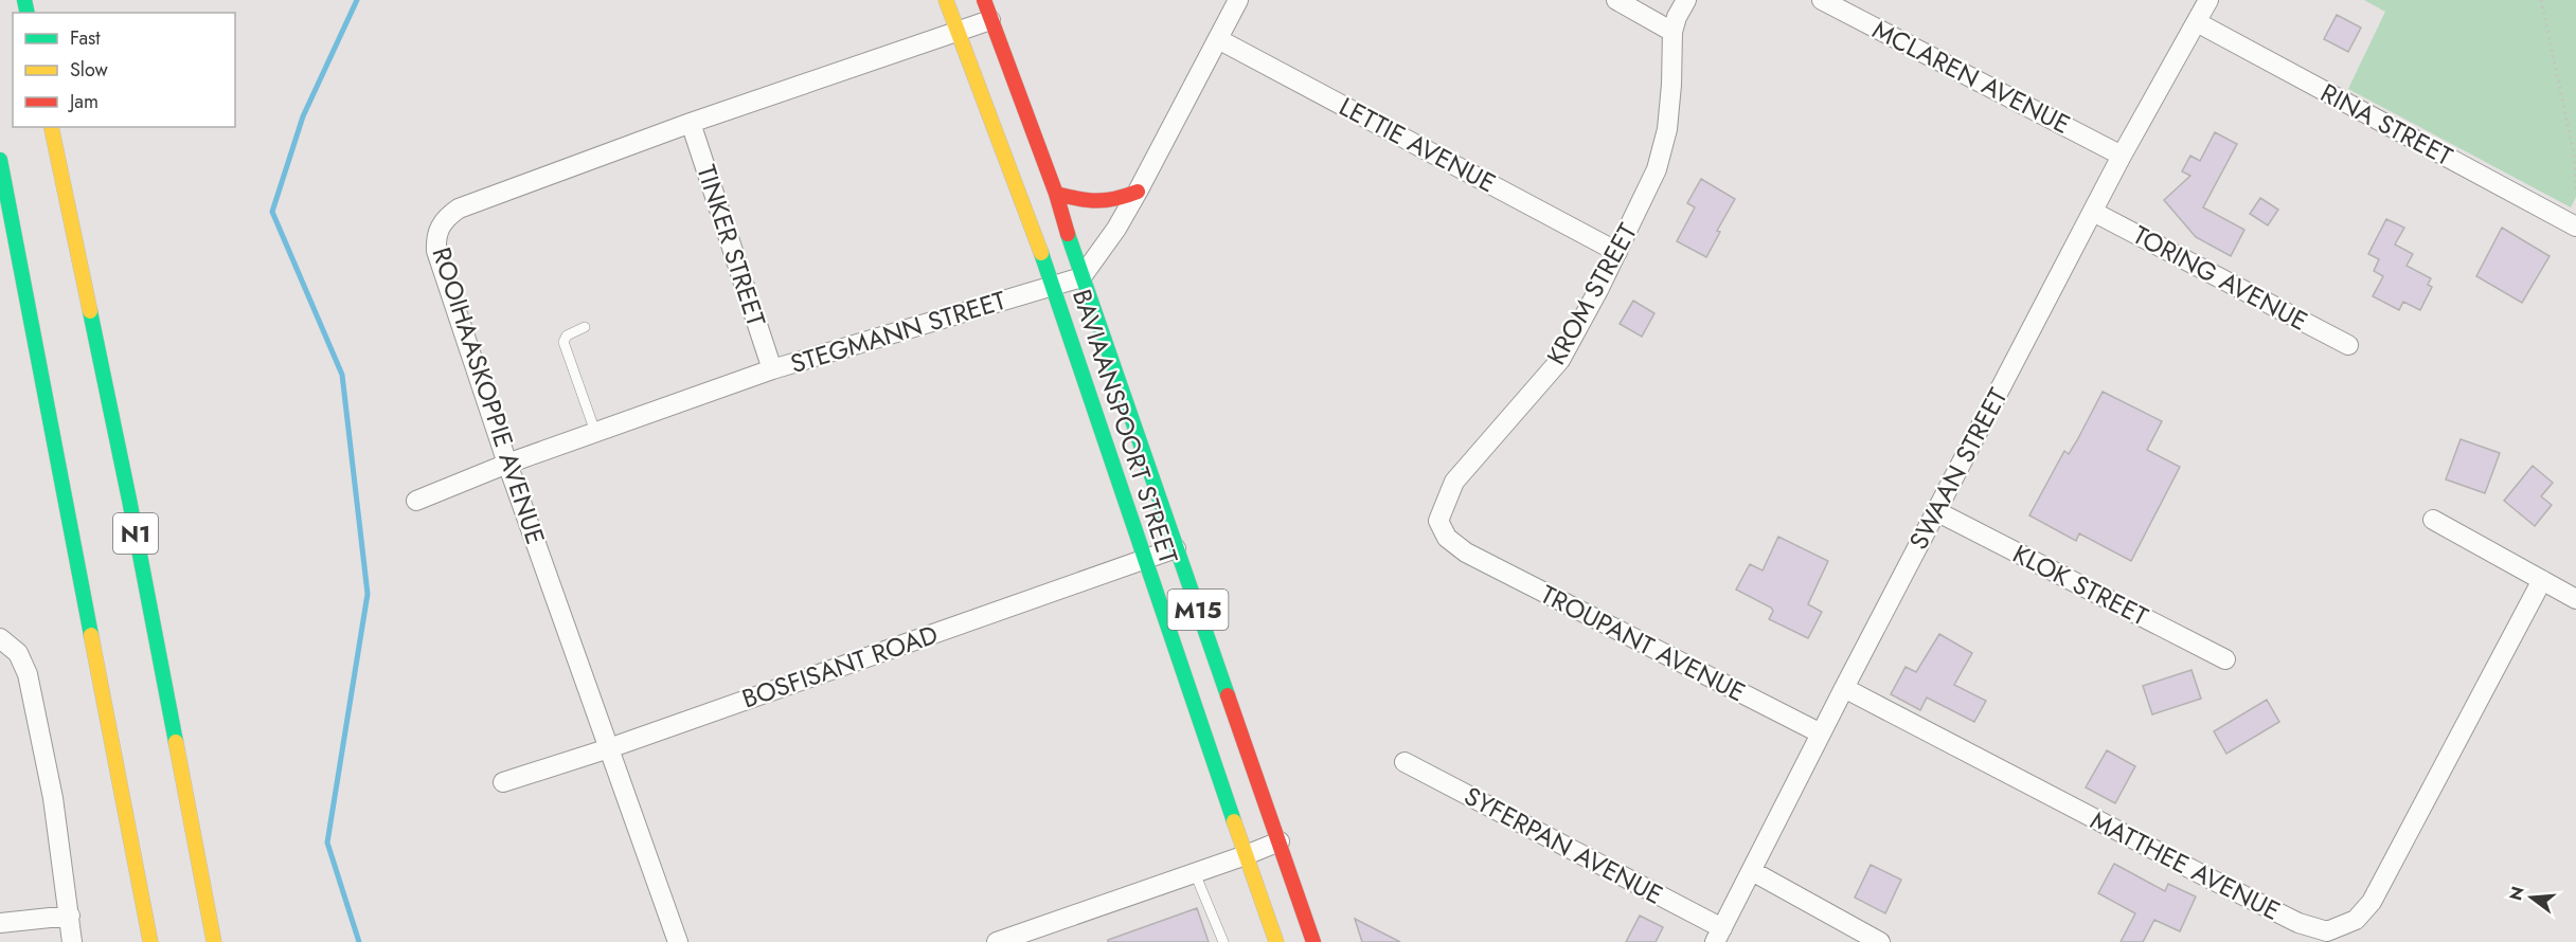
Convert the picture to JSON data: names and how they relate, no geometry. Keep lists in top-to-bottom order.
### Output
{
  "streets": {
    "main road": ["BAVIAANSPOORT STREET", "N1", "M15"],
    "street": [
      "MCLAREN AVENUE",
      "RINA STREET",
      "LETTIE AVENUE",
      "TINKER STREET",
      "TORING AVENUE",
      "KROM STREET",
      "STEGMANN STREET",
      "ROOIHAASKOPPIE AVENUE",
      "SWAAN STREET",
      "KLOK STREET",
      "TROUPANT AVENUE",
      "BOSFISANT ROAD",
      "SYFERPAN AVENUE",
      "MATTHEE AVENUE"
    ]
  },
  "crossings": [
    ["MCLAREN AVENUE", "SWAAN STREET"],
    ["RINA STREET", "SWAAN STREET"],
    ["LETTIE AVENUE", "KROM STREET"],
    ["TINKER STREET", "STEGMANN STREET"],
    ["TINKER STREET", "ROOIHAASKOPPIE AVENUE"],
    ["TORING AVENUE", "SWAAN STREET"],
    ["KROM STREET", "TROUPANT AVENUE"],
    ["STEGMANN STREET", "ROOIHAASKOPPIE AVENUE"],
    ["STEGMANN STREET", "BAVIAANSPOORT STREET"],
    ["ROOIHAASKOPPIE AVENUE", "BAVIAANSPOORT STREET"],
    ["ROOIHAASKOPPIE AVENUE", "BOSFISANT ROAD"],
    ["BAVIAANSPOORT STREET", "BOSFISANT ROAD"],
    ["SWAAN STREET", "KLOK STREET"],
    ["SWAAN STREET", "TROUPANT AVENUE"],
    ["SWAAN STREET", "SYFERPAN AVENUE"],
    ["SWAAN STREET", "MATTHEE AVENUE"]
  ],
  "legend": ["Fast", "Slow", "Jam"],
  "north": "left"
}
